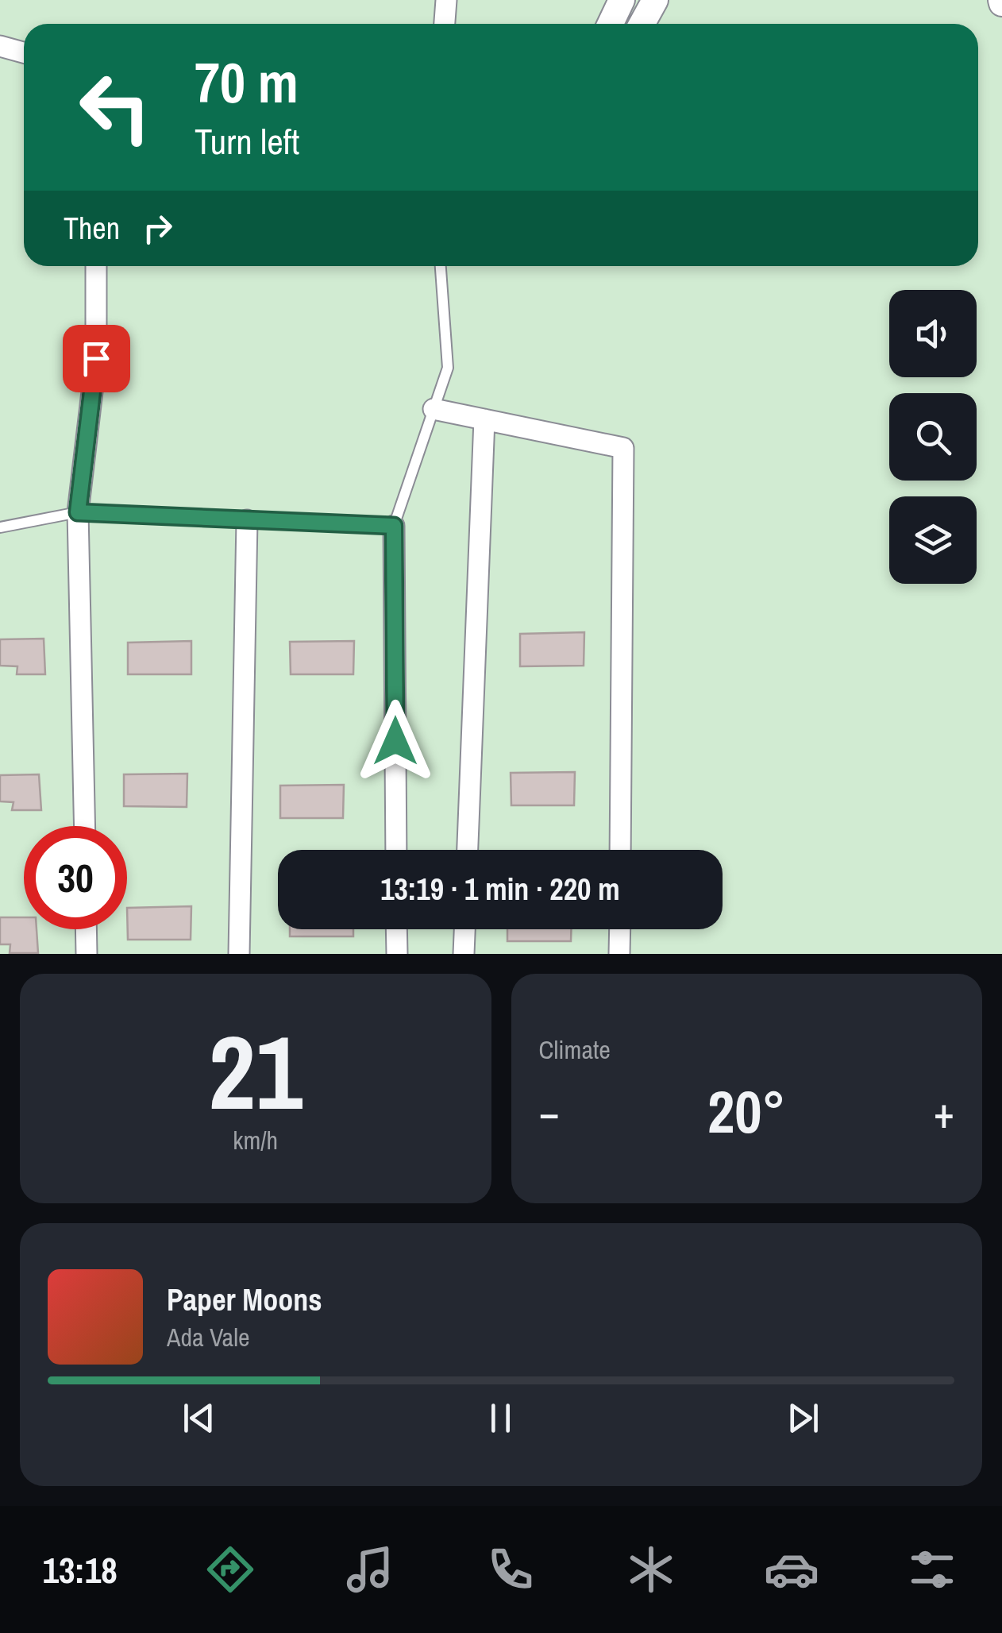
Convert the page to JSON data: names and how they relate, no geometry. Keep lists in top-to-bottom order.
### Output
{
  "page": {
    "turn": ["70 m", "Turn left"],
    "then": "Then",
    "limit": "30",
    "trip": "13:19 · 1 min · 220 m",
    "tile": [
      ["21", "km/h"],
      "Climate"
    ],
    "heat": ["−", "20°", "+"],
    "song": ["Paper Moons", "Ada Vale"],
    "tabs": "13:18"
  }
}
